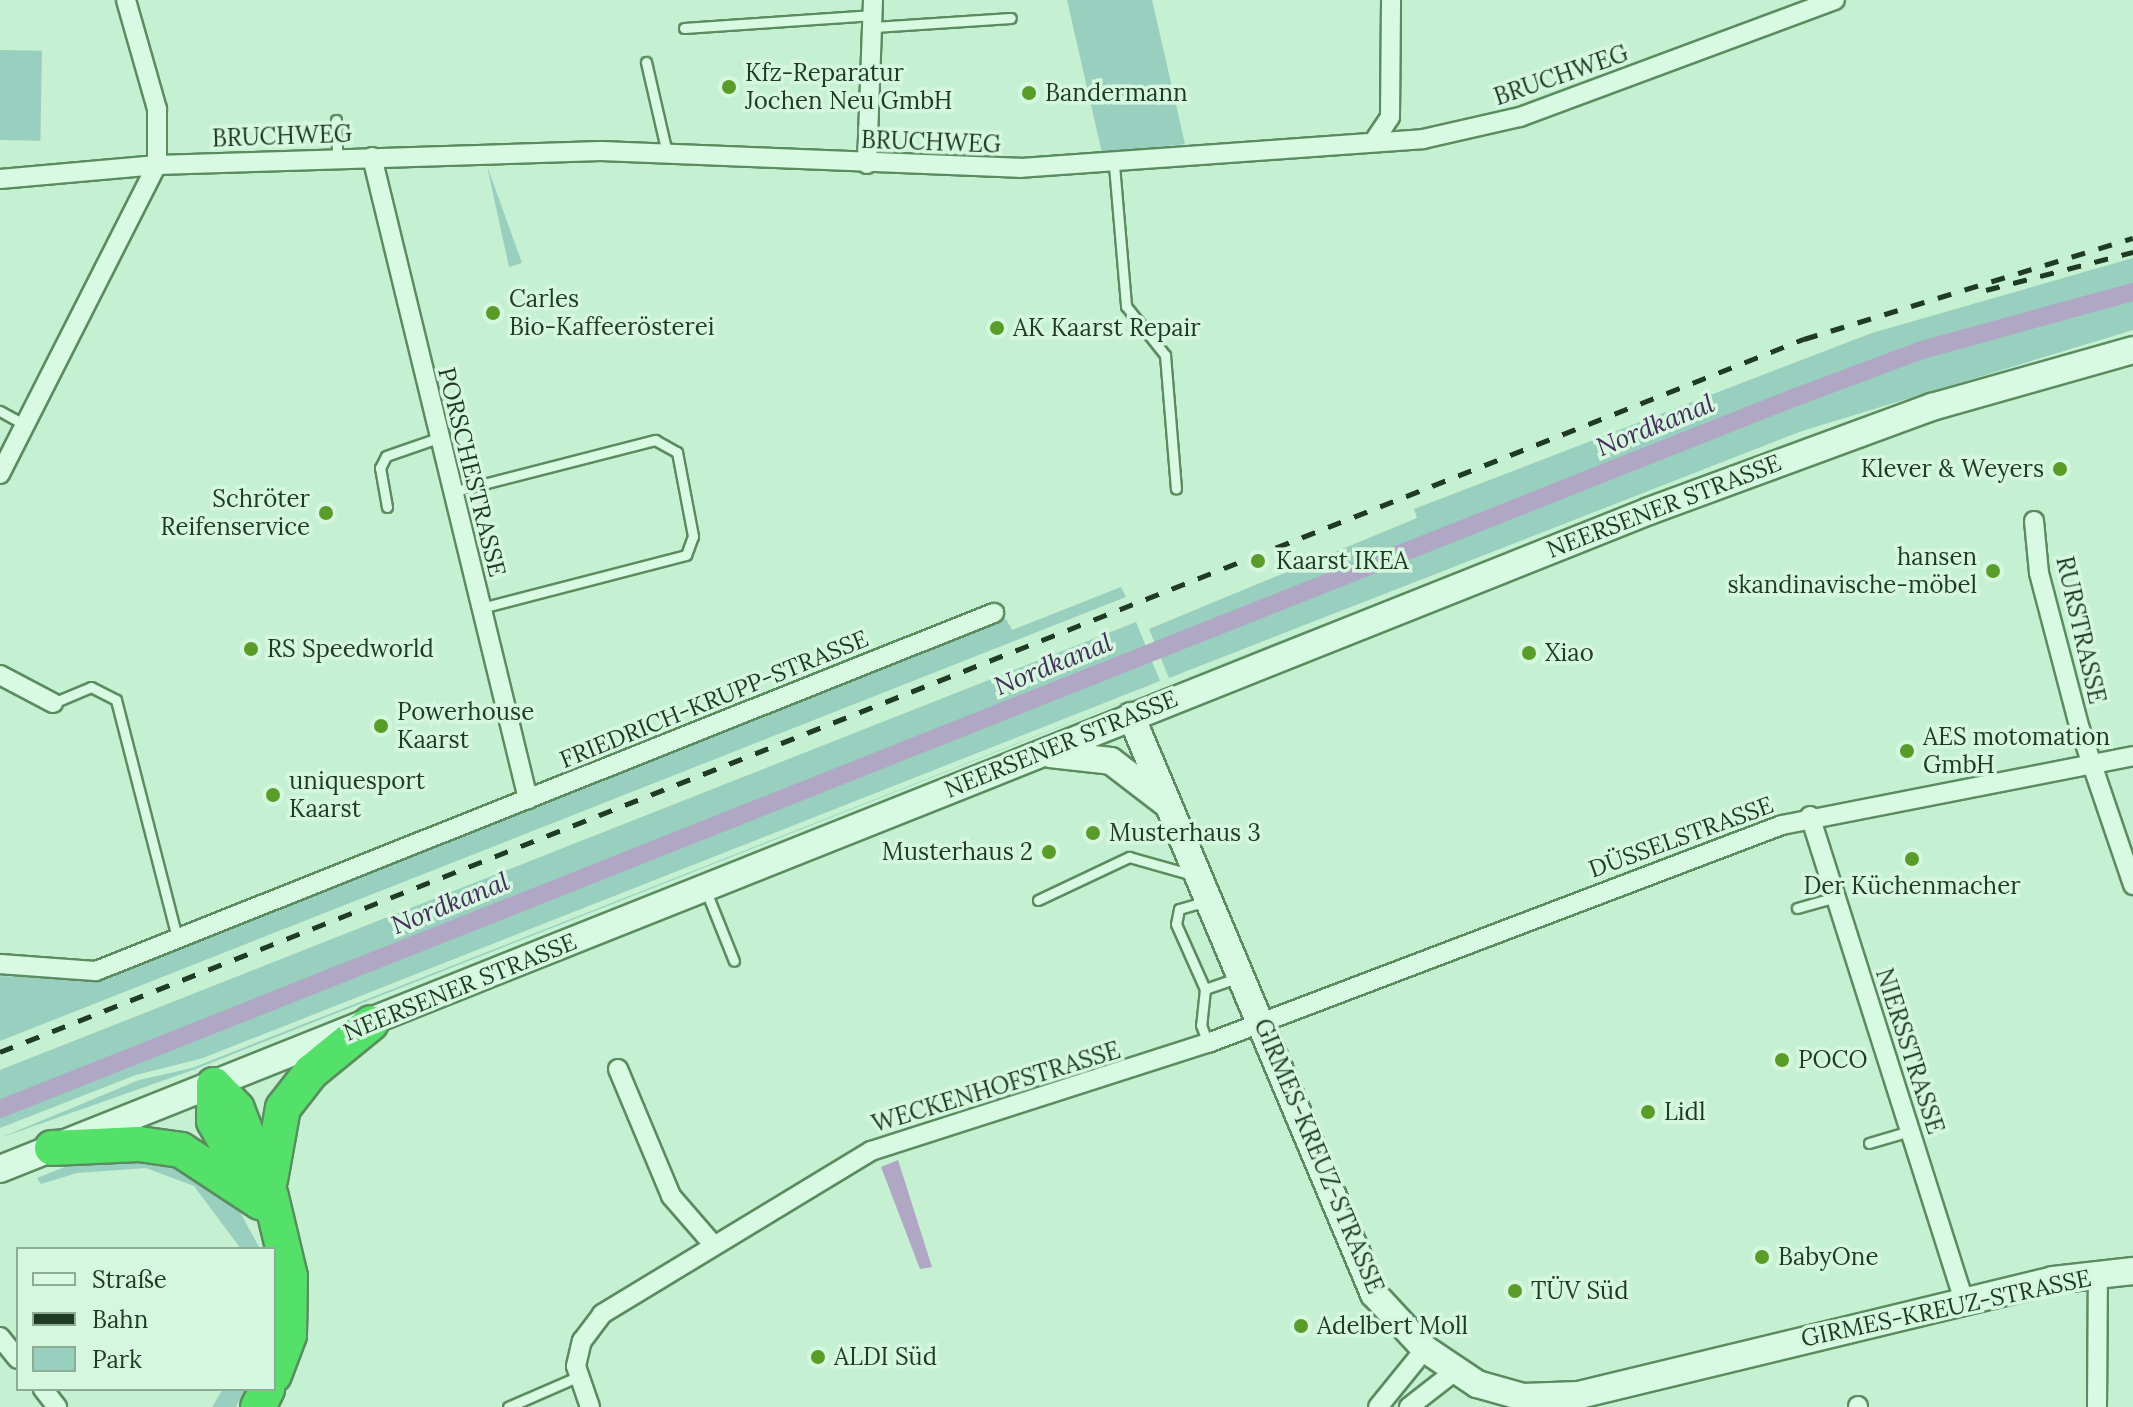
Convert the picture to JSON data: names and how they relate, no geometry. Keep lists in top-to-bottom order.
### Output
{
  "streets": {
    "main road": ["NEERSENER STRASSE", "GIRMES-KREUZ-STRASSE"],
    "street": [
      "BRUCHWEG",
      "PORSCHESTRASSE",
      "RURSTRASSE",
      "FRIEDRICH-KRUPP-STRASSE",
      "DÜSSELSTRASSE",
      "NIERSSTRASSE",
      "WECKENHOFSTRASSE"
    ]
  },
  "crossings": [
    ["BRUCHWEG", "PORSCHESTRASSE"],
    ["PORSCHESTRASSE", "FRIEDRICH-KRUPP-STRASSE"],
    ["NEERSENER STRASSE", "GIRMES-KREUZ-STRASSE"],
    ["RURSTRASSE", "DÜSSELSTRASSE"],
    ["DÜSSELSTRASSE", "NIERSSTRASSE"],
    ["DÜSSELSTRASSE", "WECKENHOFSTRASSE"],
    ["DÜSSELSTRASSE", "GIRMES-KREUZ-STRASSE"],
    ["NIERSSTRASSE", "GIRMES-KREUZ-STRASSE"],
    ["WECKENHOFSTRASSE", "GIRMES-KREUZ-STRASSE"]
  ],
  "water": ["Nordkanal"],
  "places": [
    "Kfz-Reparatur Jochen Neu GmbH",
    "Bandermann",
    "Carles Bio-Kaffeerösterei",
    "AK Kaarst Repair",
    "Klever & Weyers",
    "Schröter Reifenservice",
    "Kaarst IKEA",
    "hansen skandinavische-möbel",
    "RS Speedworld",
    "Xiao",
    "Powerhouse Kaarst",
    "AES motomation GmbH",
    "uniquesport Kaarst",
    "Musterhaus 3",
    "Musterhaus 2",
    "Der Küchenmacher",
    "POCO",
    "Lidl",
    "BabyOne",
    "TÜV Süd",
    "Adelbert Moll",
    "ALDI Süd"
  ],
  "legend": ["Straße", "Bahn", "Park"]
}
